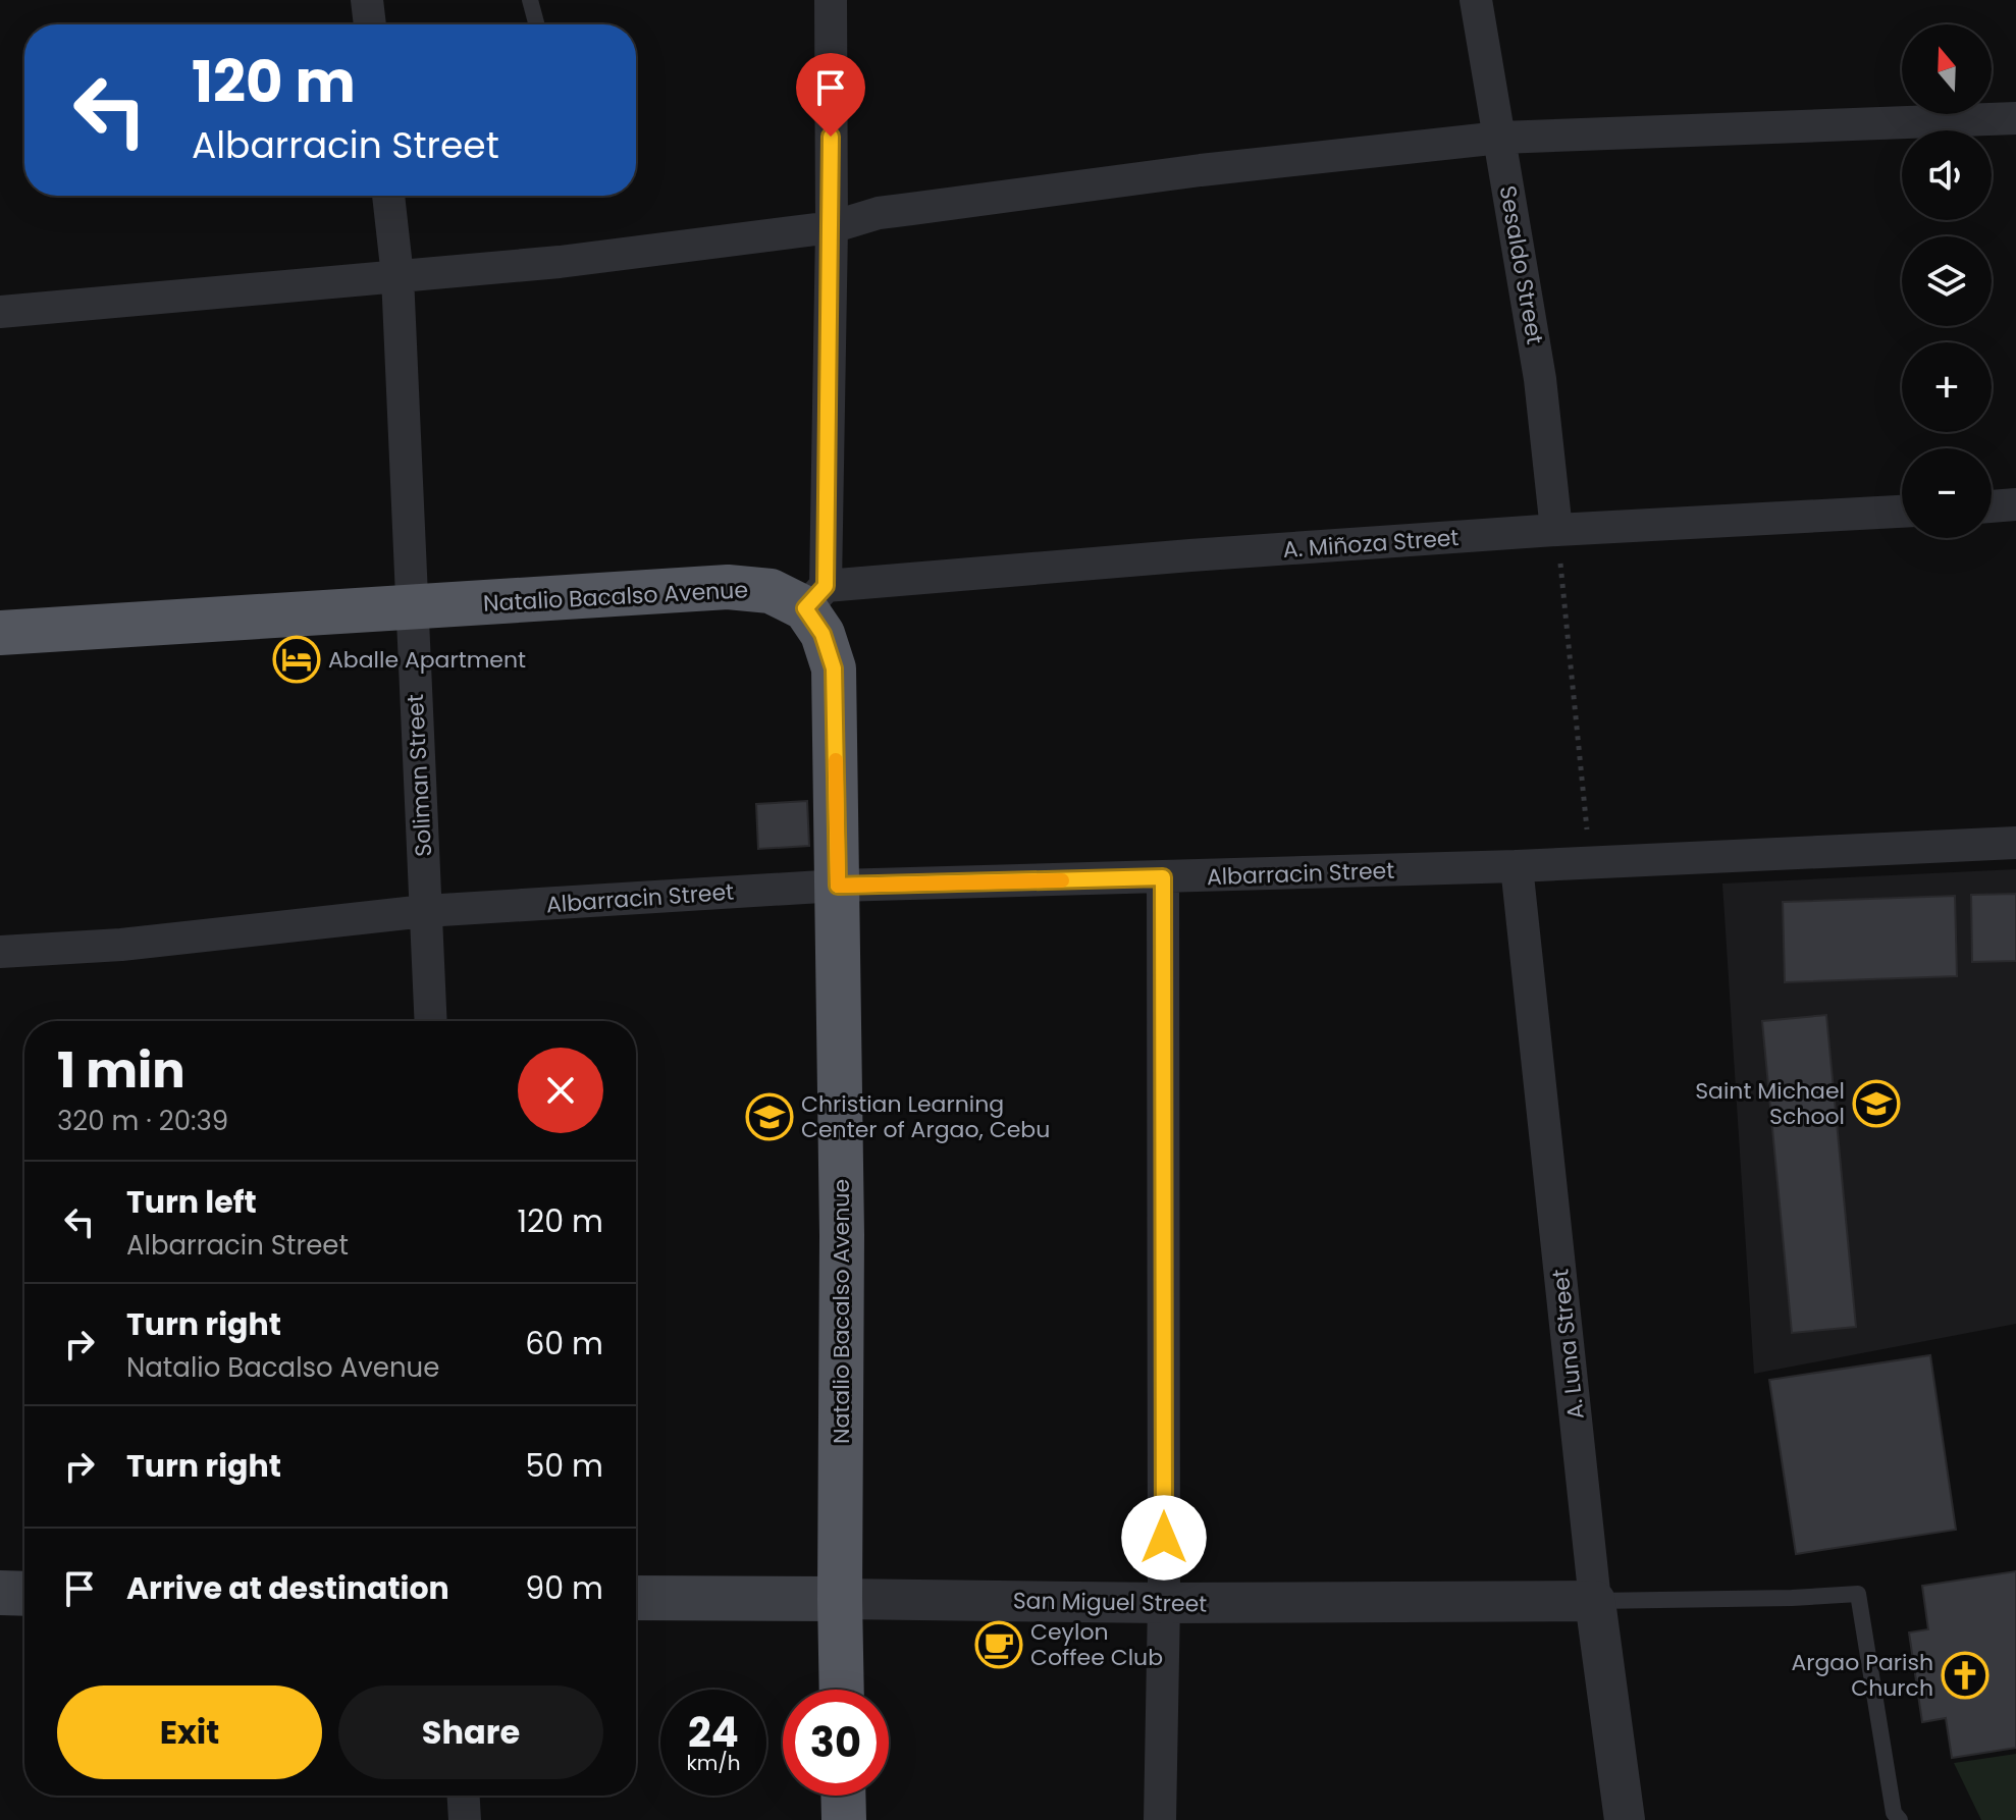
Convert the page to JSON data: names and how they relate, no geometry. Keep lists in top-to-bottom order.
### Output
{
  "streets": {
    "highway": ["Natalio Bacalso Avenue"],
    "main road": ["San Miguel Street"],
    "street": [
      "Sesaldo Street",
      "A. Miñoza Street",
      "Soliman Street",
      "Albarracin Street",
      "A. Luna Street"
    ]
  },
  "crossings": [
    ["Sesaldo Street", "A. Miñoza Street"],
    ["A. Miñoza Street", "Natalio Bacalso Avenue"],
    ["Natalio Bacalso Avenue", "Soliman Street"],
    ["Natalio Bacalso Avenue", "Albarracin Street"],
    ["Natalio Bacalso Avenue", "San Miguel Street"],
    ["Soliman Street", "Albarracin Street"],
    ["Albarracin Street", "A. Luna Street"],
    ["A. Luna Street", "San Miguel Street"]
  ],
  "places": {
    "hotel": ["Aballe Apartment"],
    "school or university": ["Saint Michael School", "Christian Learning Center of Argao, Cebu"],
    "cafe": ["Ceylon Coffee Club"],
    "church": ["Argao Parish Church"]
  },
  "north": "top",
  "page": {
    "map_buttons": ["+", "−"],
    "turn": ["120 m", "Albarracin Street"],
    "heading": ["1 min", "320 m · 20:39"],
    "list": [
      {
        "name": "Turn left",
        "note": "Albarracin Street",
        "value": "120 m"
      },
      {
        "name": "Turn right",
        "note": "Natalio Bacalso Avenue",
        "value": "60 m"
      },
      {
        "name": "Turn right",
        "value": "50 m"
      },
      {
        "name": "Arrive at destination",
        "value": "90 m"
      }
    ],
    "buttons": ["Exit", "Share"],
    "speed": "24 km/h",
    "limit": "30"
  }
}
